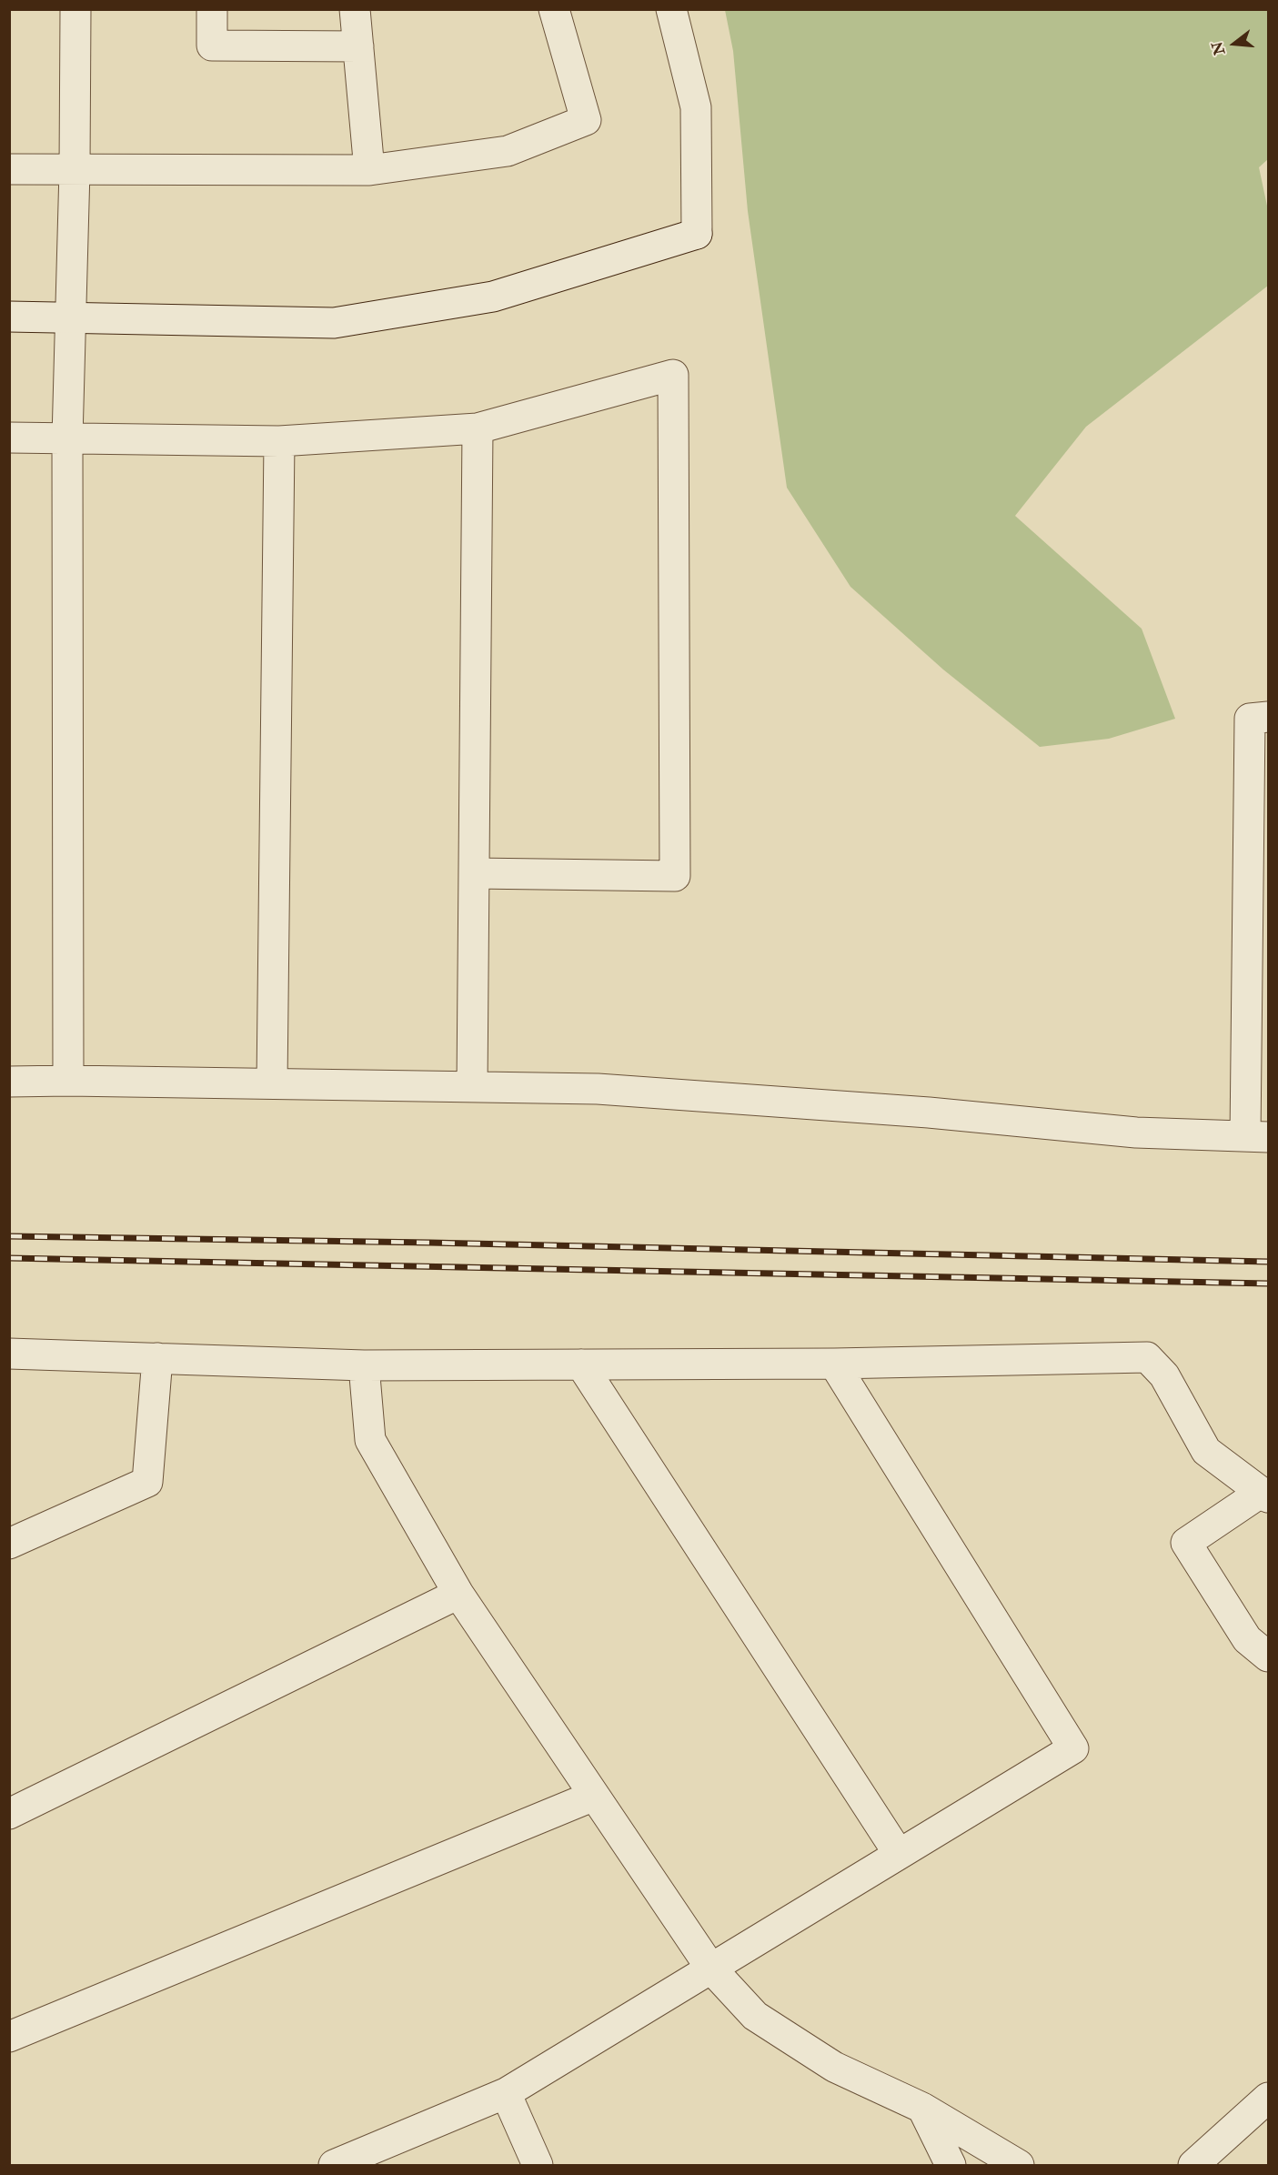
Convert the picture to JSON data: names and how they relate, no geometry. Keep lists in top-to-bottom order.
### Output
{
  "north": "left"
}
